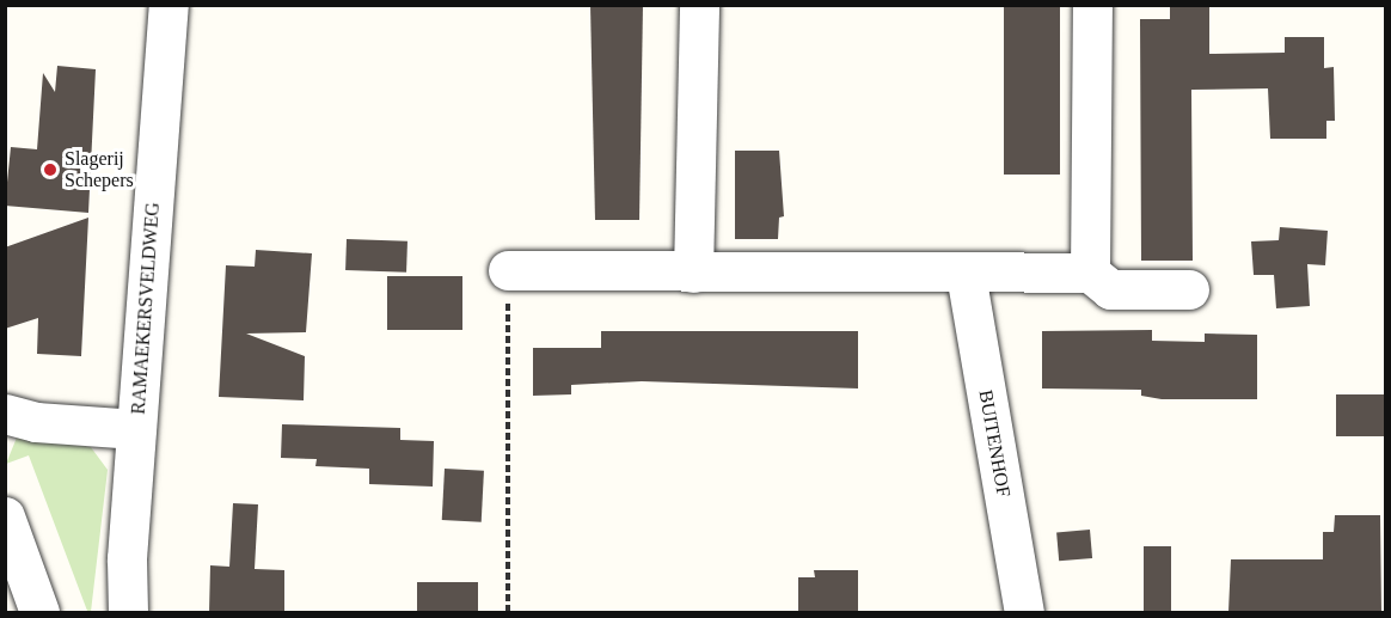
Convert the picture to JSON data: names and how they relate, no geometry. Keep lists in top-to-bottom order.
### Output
{
  "streets": {
    "street": ["RAMAEKERSVELDWEG", "BUITENHOF"]
  },
  "places": ["Slagerij Schepers"]
}
